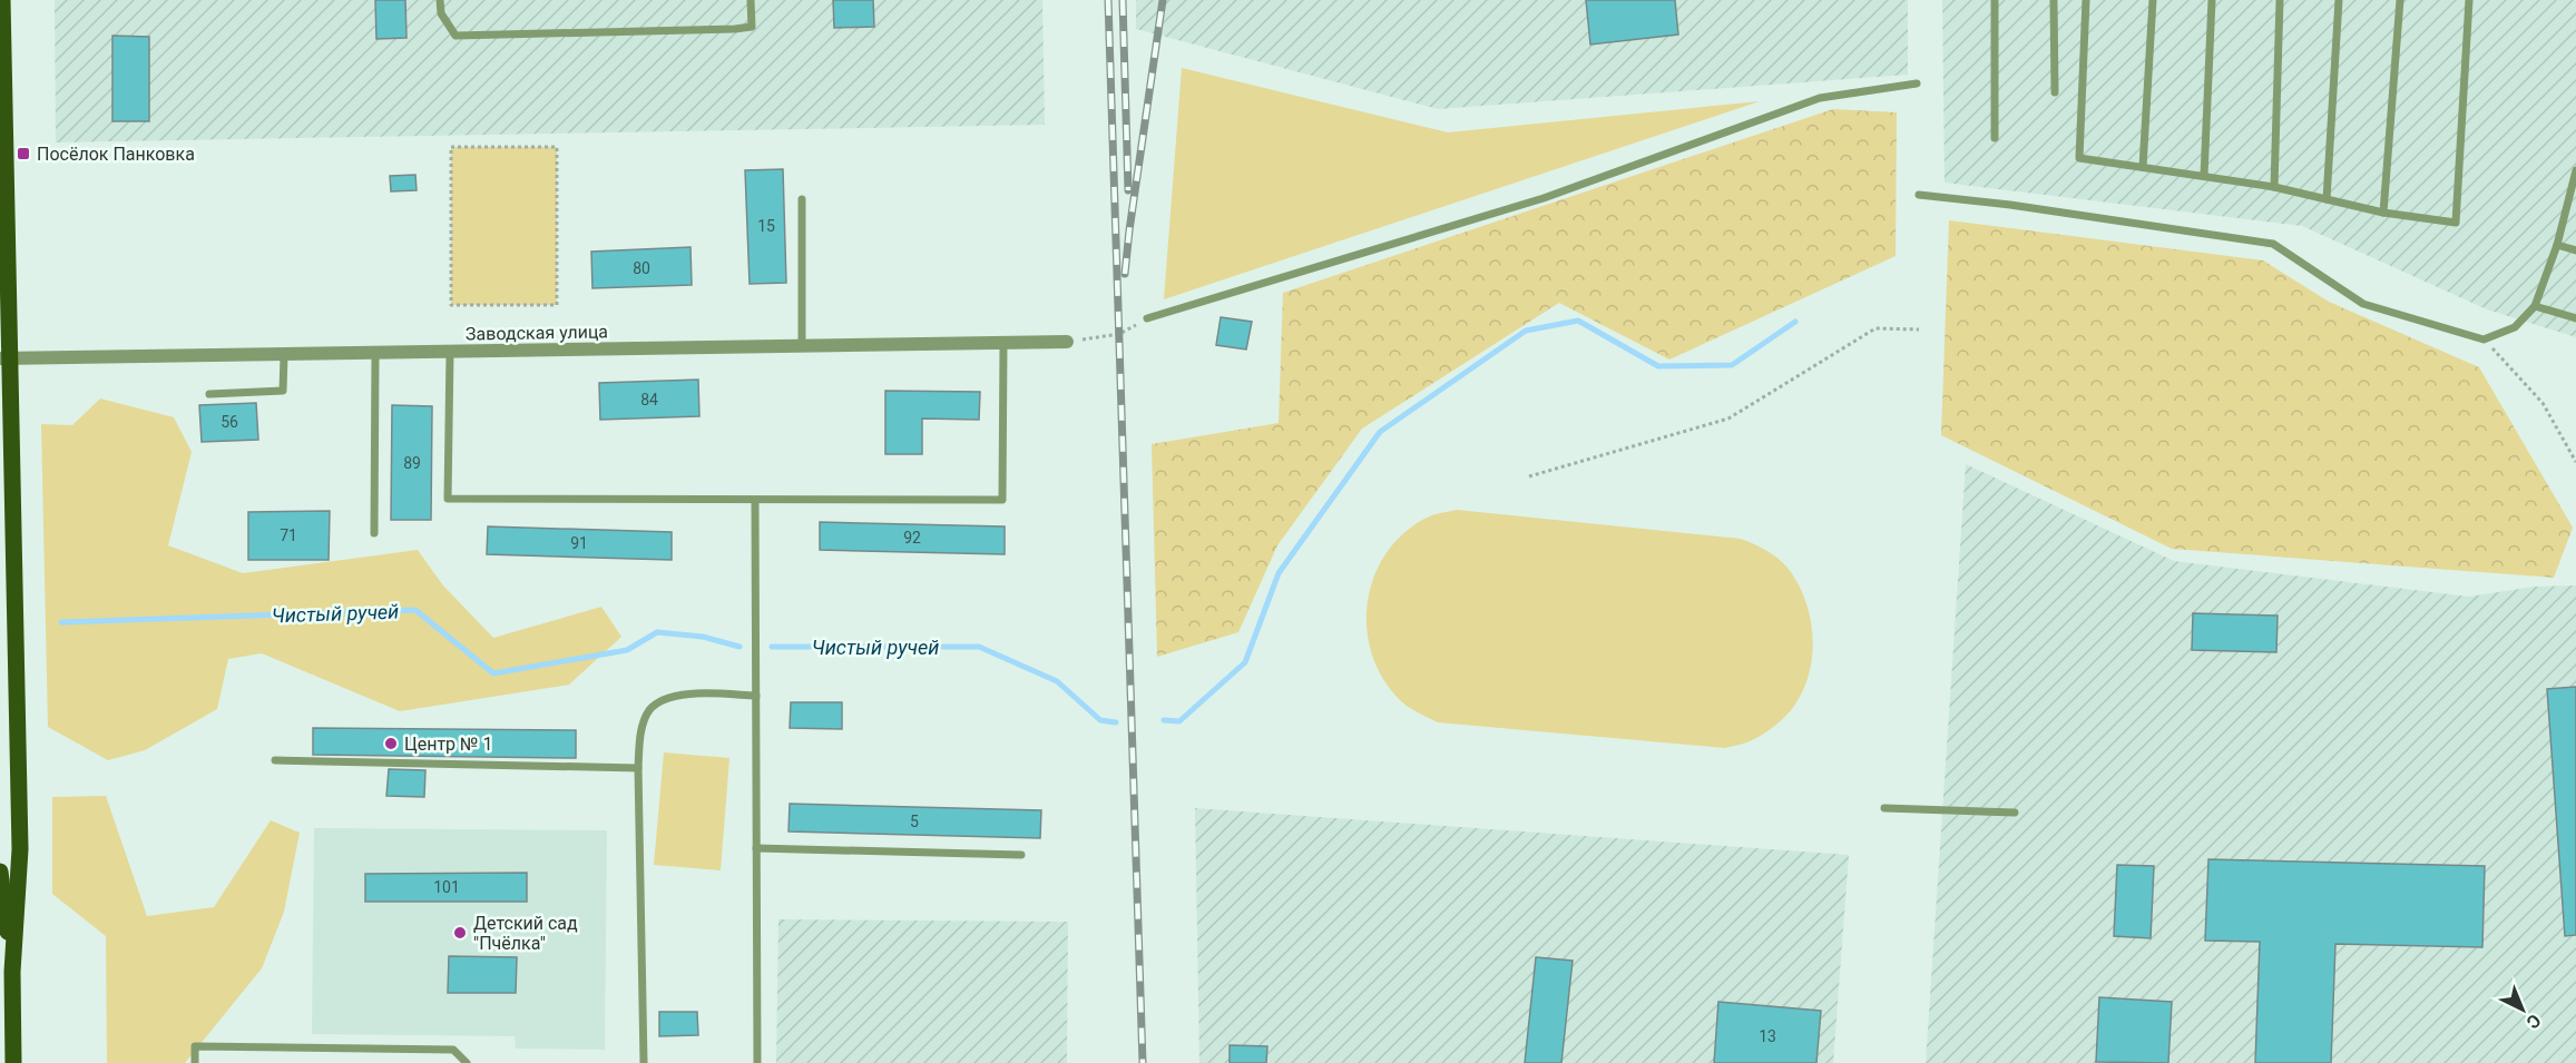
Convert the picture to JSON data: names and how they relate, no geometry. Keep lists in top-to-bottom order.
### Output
{
  "streets": {
    "street": ["Заводская улица"]
  },
  "water": ["Чистый ручей"],
  "places": {
    "transit": ["Посёлок Панковка"],
    "other": ["Центр № 1", "Детский сад \"Пчёлка\""]
  },
  "house_numbers": [
    "15",
    "80",
    "84",
    "56",
    "89",
    "71",
    "92",
    "91",
    "5",
    "101",
    "13"
  ],
  "north": "bottom right"
}
